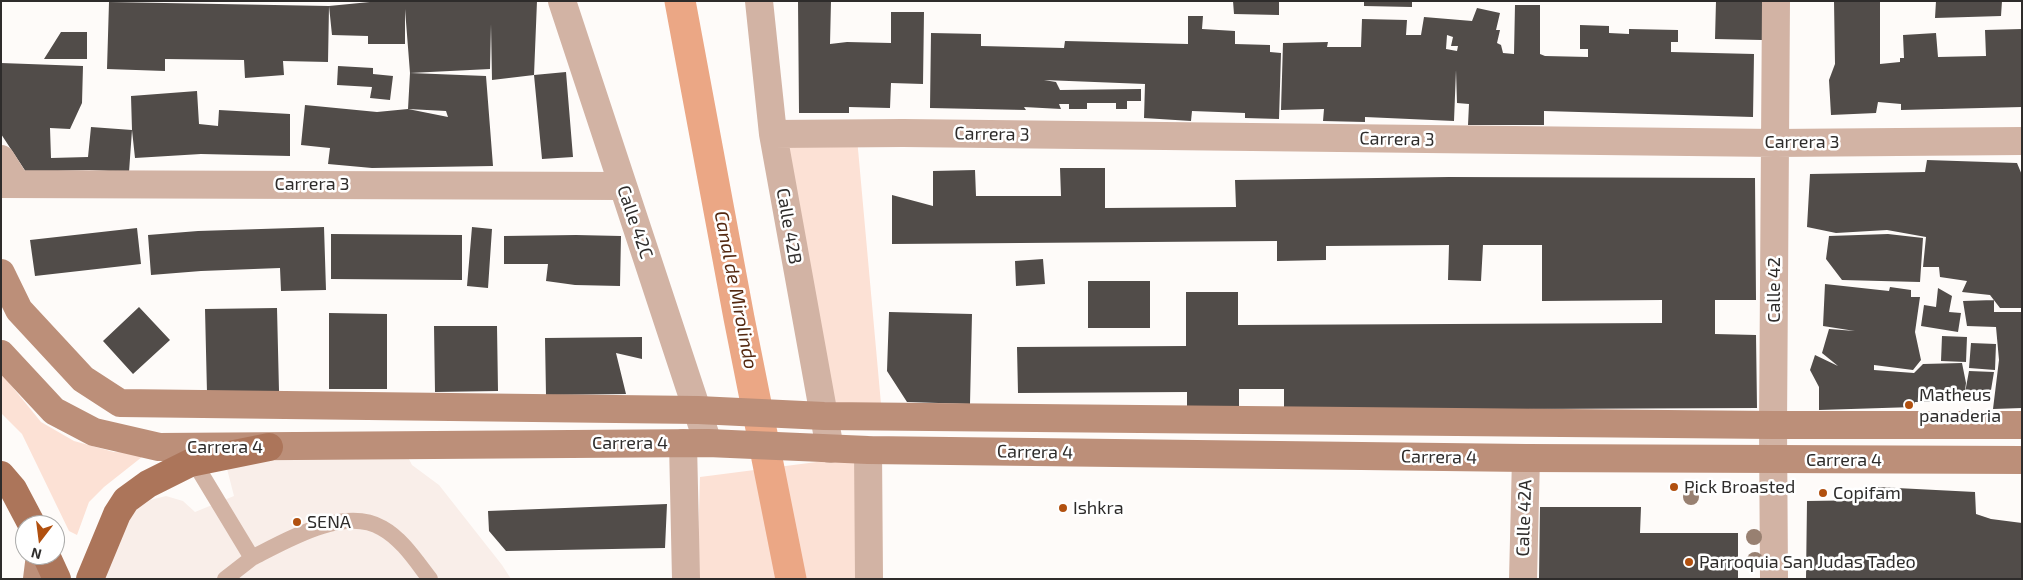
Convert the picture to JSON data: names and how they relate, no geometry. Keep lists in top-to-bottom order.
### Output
{
  "streets": {
    "main road": ["Carrera 4"],
    "street": [
      "Carrera 3",
      "Calle 42C",
      "Calle 42B",
      "Calle 42",
      "Calle 42A"
    ]
  },
  "crossings": [
    ["Carrera 3", "Calle 42C"],
    ["Carrera 3", "Calle 42B"],
    ["Carrera 3", "Calle 42"],
    ["Calle 42C", "Carrera 4"],
    ["Calle 42B", "Carrera 4"],
    ["Calle 42", "Carrera 4"],
    ["Carrera 4", "Calle 42A"]
  ],
  "water": ["Canal de Mirolindo"],
  "places": [
    "Matheus panaderia",
    "Pick Broasted",
    "Copifam",
    "Ishkra",
    "SENA",
    "Parroquia San Judas Tadeo"
  ],
  "north": "bottom"
}
